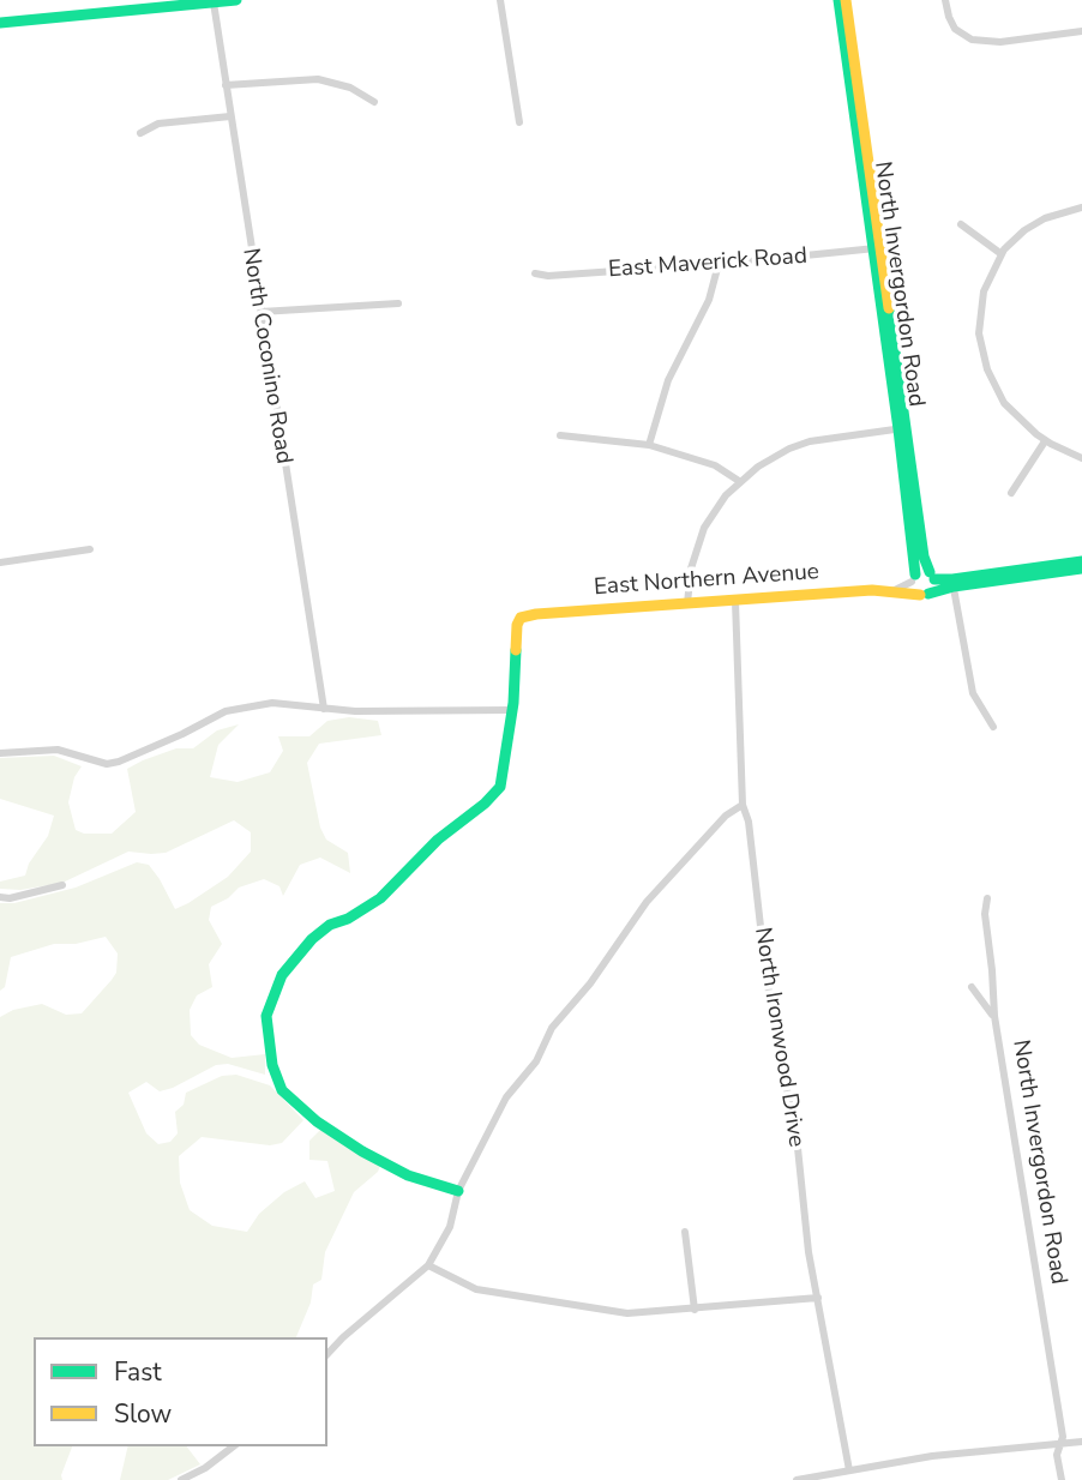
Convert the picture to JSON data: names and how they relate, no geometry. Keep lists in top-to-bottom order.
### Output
{
  "streets": {
    "street": [
      "East Maverick Road",
      "North Invergordon Road",
      "North Coconino Road",
      "East Northern Avenue",
      "North Ironwood Drive"
    ]
  },
  "crossings": [
    ["East Maverick Road", "North Invergordon Road"],
    ["North Invergordon Road", "East Northern Avenue"],
    ["East Northern Avenue", "North Ironwood Drive"]
  ],
  "legend": ["Fast", "Slow"]
}
